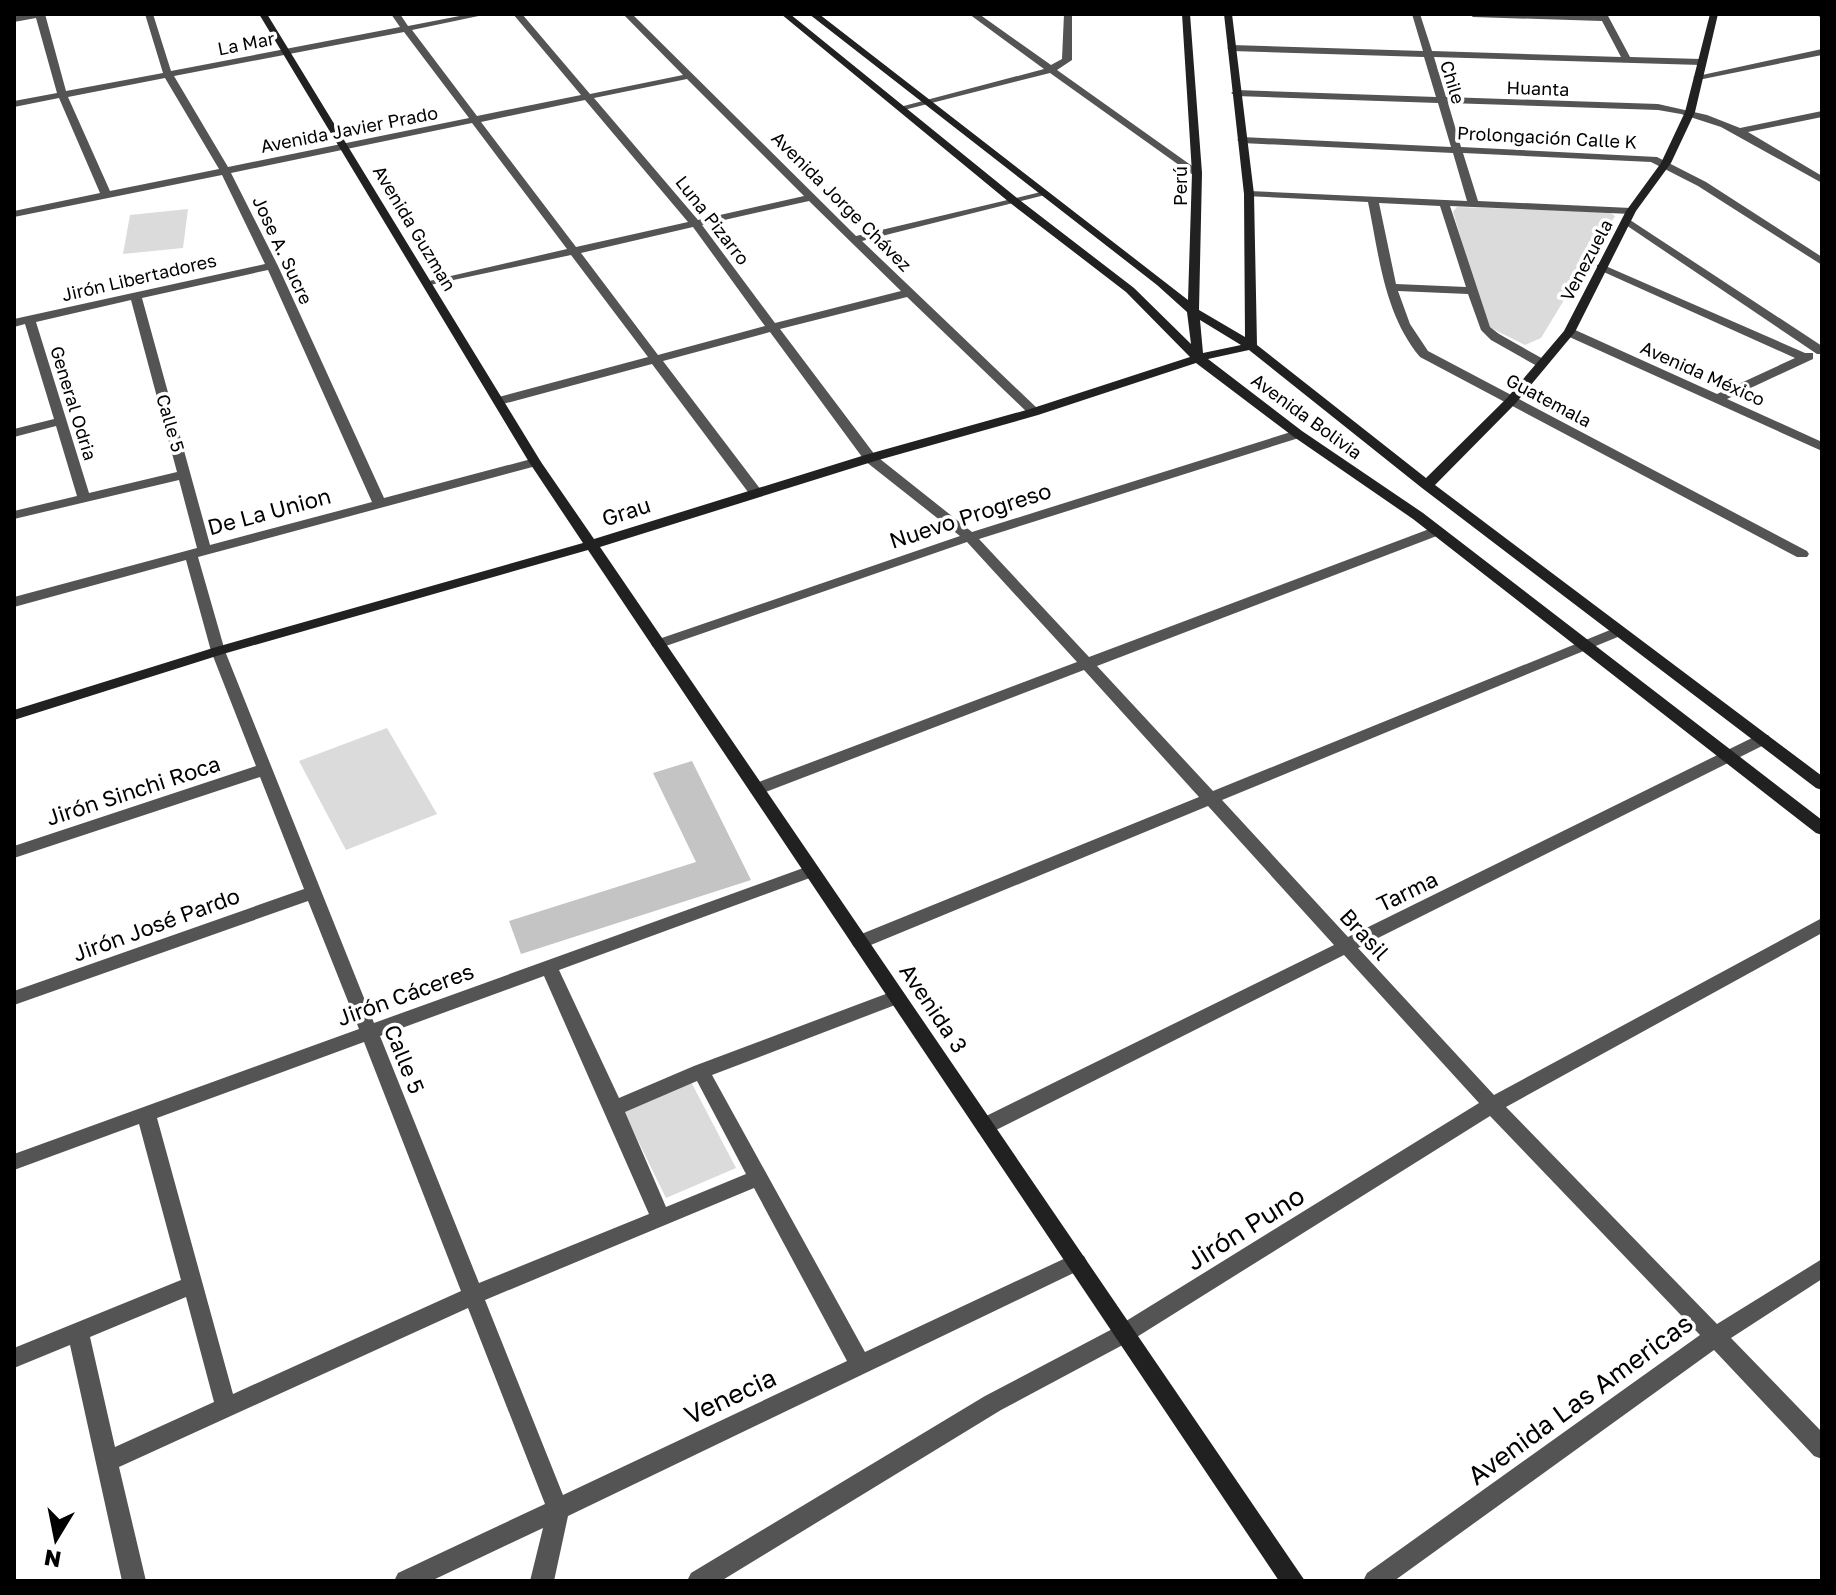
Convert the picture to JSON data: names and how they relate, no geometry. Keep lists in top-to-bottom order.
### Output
{
  "streets": {
    "street": [
      "La Mar",
      "Chile",
      "Huanta",
      "Avenida Javier Prado",
      "Prolongación Calle K",
      "Perú",
      "Avenida Jorge Chávez",
      "Luna Pizarro",
      "Avenida Guzman",
      "Jose A. Sucre",
      "Venezuela",
      "Jirón Libertadores",
      "Avenida México",
      "Guatemala",
      "General Odria",
      "Avenida Bolivia",
      "Calle 5",
      "De La Union",
      "Grau",
      "Nuevo Progreso",
      "Jirón Sinchi Roca",
      "Tarma",
      "Jirón José Pardo",
      "Brasil",
      "Jirón Cáceres",
      "Avenida 3",
      "Jirón Puno",
      "Venecia",
      "Avenida Las Americas"
    ]
  },
  "crossings": [
    ["La Mar", "Avenida Guzman"],
    ["La Mar", "Jose A. Sucre"],
    ["Chile", "Huanta"],
    ["Chile", "Prolongación Calle K"],
    ["Huanta", "Venezuela"],
    ["Avenida Javier Prado", "Avenida Jorge Chávez"],
    ["Avenida Javier Prado", "Luna Pizarro"],
    ["Avenida Javier Prado", "Avenida Guzman"],
    ["Avenida Javier Prado", "Jose A. Sucre"],
    ["Prolongación Calle K", "Venezuela"],
    ["Perú", "Avenida Bolivia"],
    ["Perú", "Grau"],
    ["Avenida Jorge Chávez", "Grau"],
    ["Luna Pizarro", "Grau"],
    ["Luna Pizarro", "Brasil"],
    ["Avenida Guzman", "De La Union"],
    ["Avenida Guzman", "Avenida 3"],
    ["Jose A. Sucre", "Jirón Libertadores"],
    ["Jose A. Sucre", "De La Union"],
    ["Venezuela", "Avenida México"],
    ["Venezuela", "Guatemala"],
    ["Venezuela", "Avenida Bolivia"],
    ["Jirón Libertadores", "General Odria"],
    ["Jirón Libertadores", "Calle 5"],
    ["Avenida Bolivia", "Grau"],
    ["Avenida Bolivia", "Nuevo Progreso"],
    ["Avenida Bolivia", "Tarma"],
    ["Calle 5", "De La Union"],
    ["Calle 5", "Grau"],
    ["Calle 5", "Jirón Sinchi Roca"],
    ["Calle 5", "Jirón José Pardo"],
    ["Calle 5", "Jirón Cáceres"],
    ["Calle 5", "Venecia"],
    ["De La Union", "Avenida 3"],
    ["Grau", "Brasil"],
    ["Grau", "Avenida 3"],
    ["Nuevo Progreso", "Brasil"],
    ["Nuevo Progreso", "Avenida 3"],
    ["Tarma", "Brasil"],
    ["Tarma", "Avenida 3"],
    ["Brasil", "Jirón Puno"],
    ["Brasil", "Avenida Las Americas"],
    ["Jirón Cáceres", "Avenida 3"],
    ["Avenida 3", "Jirón Puno"],
    ["Avenida 3", "Venecia"]
  ],
  "north": "bottom"
}
